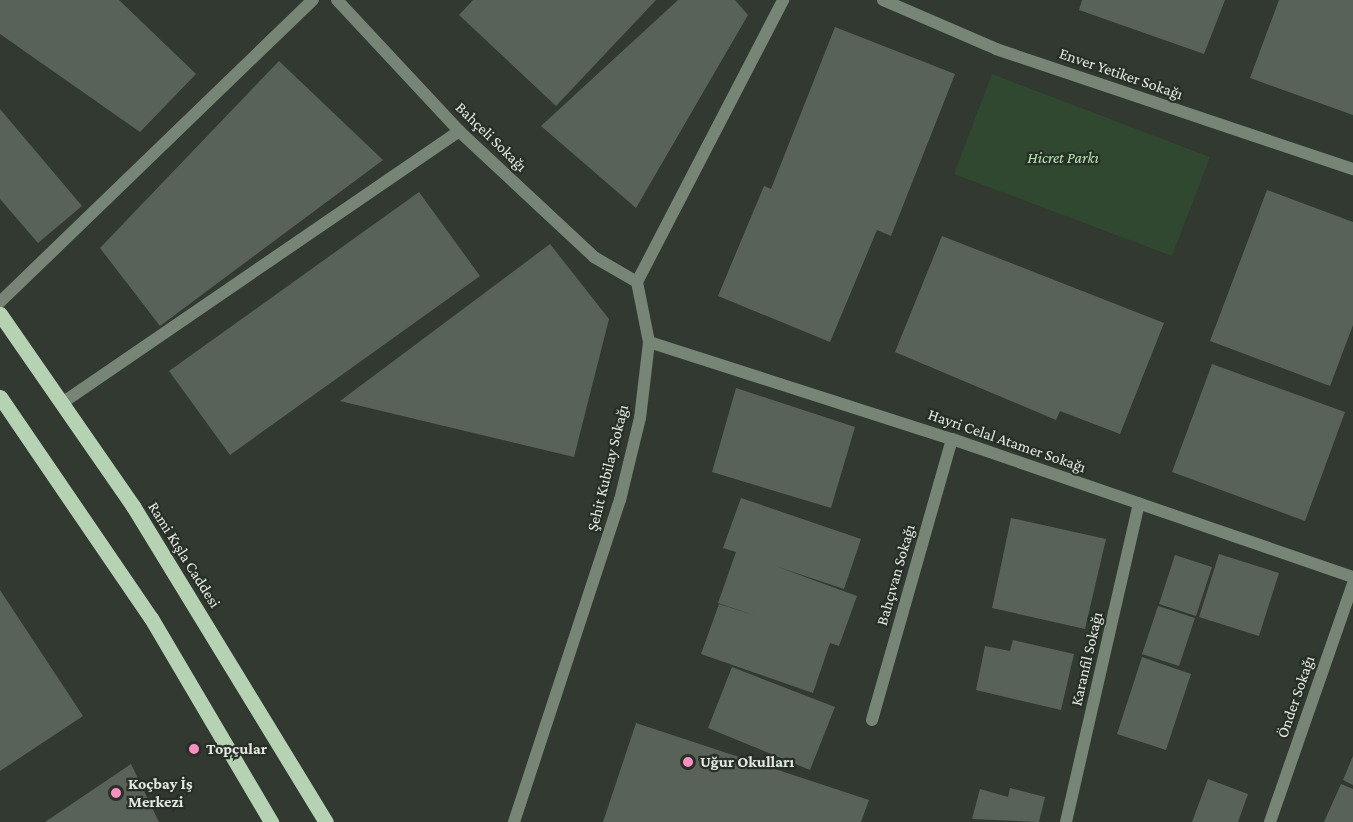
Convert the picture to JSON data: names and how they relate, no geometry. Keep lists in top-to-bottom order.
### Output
{
  "streets": {
    "main road": ["Rami Kışla Caddesi"],
    "street": [
      "Enver Yetiker Sokağı",
      "Bahçeli Sokağı",
      "Hayri Celal Atamer Sokağı",
      "Şehit Kubilay Sokağı",
      "Bahçıvan Sokağı",
      "Karanfil Sokağı",
      "Önder Sokağı"
    ]
  },
  "crossings": [
    ["Bahçeli Sokağı", "Şehit Kubilay Sokağı"],
    ["Hayri Celal Atamer Sokağı", "Şehit Kubilay Sokağı"],
    ["Hayri Celal Atamer Sokağı", "Bahçıvan Sokağı"],
    ["Hayri Celal Atamer Sokağı", "Karanfil Sokağı"]
  ],
  "parks": ["Hicret Parkı"],
  "places": ["Topçular", "Uğur Okulları", "Koçbay İş Merkezi"]
}
